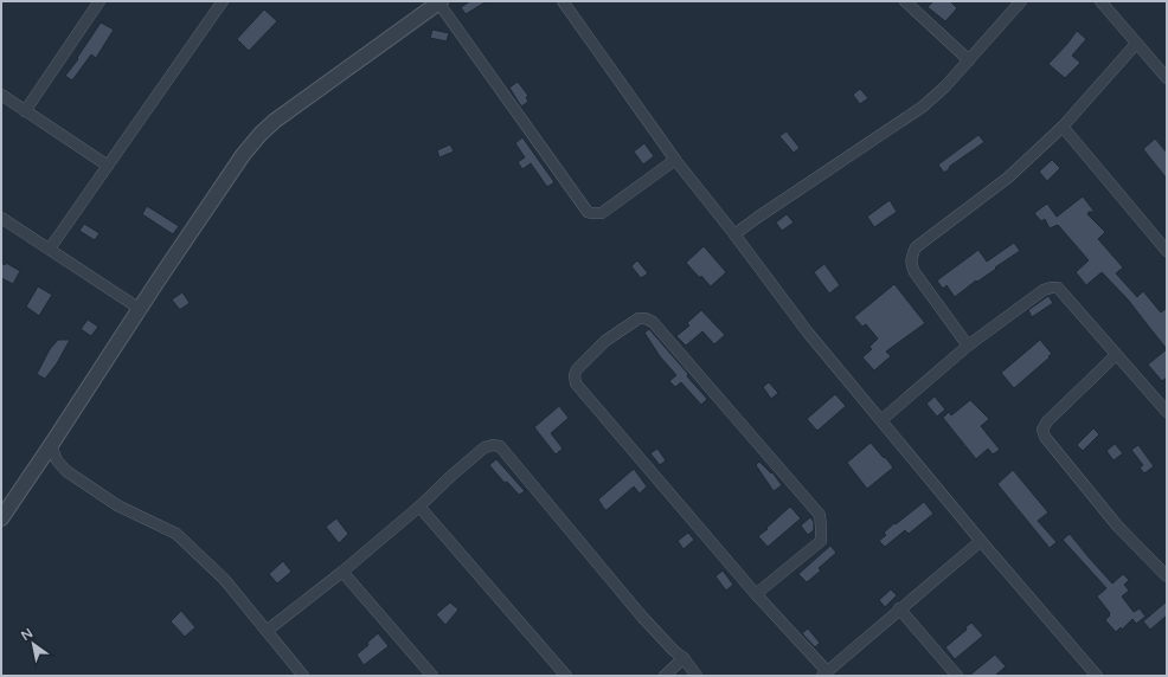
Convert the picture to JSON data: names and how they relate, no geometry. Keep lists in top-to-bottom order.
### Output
{
  "north": "top left"
}
